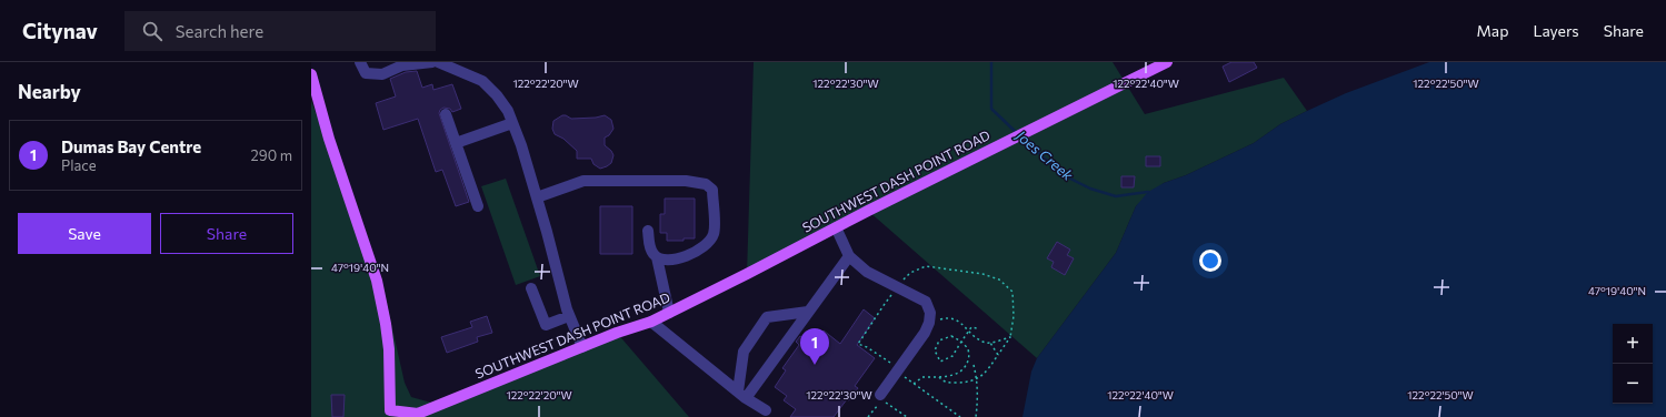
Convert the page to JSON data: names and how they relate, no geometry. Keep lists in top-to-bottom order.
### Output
{
  "streets": {
    "main road": ["SOUTHWEST DASH POINT ROAD"]
  },
  "water": ["Joes Creek"],
  "page": {
    "header": "Citynav",
    "search": "Search here",
    "nav": ["Map", "Layers", "Share"],
    "heading": "Nearby",
    "list": [
      {
        "mark": "1",
        "name": "Dumas Bay Centre",
        "note": "Place",
        "value": "290 m"
      }
    ],
    "buttons": ["Save", "Share"],
    "map_buttons": ["+", "−"],
    "pins": "1"
  },
  "coordinates": [
    "122°22'20\"W",
    "122°22'30\"W",
    "122°22'40\"W",
    "122°22'50\"W",
    "47°19'40\"N"
  ]
}
